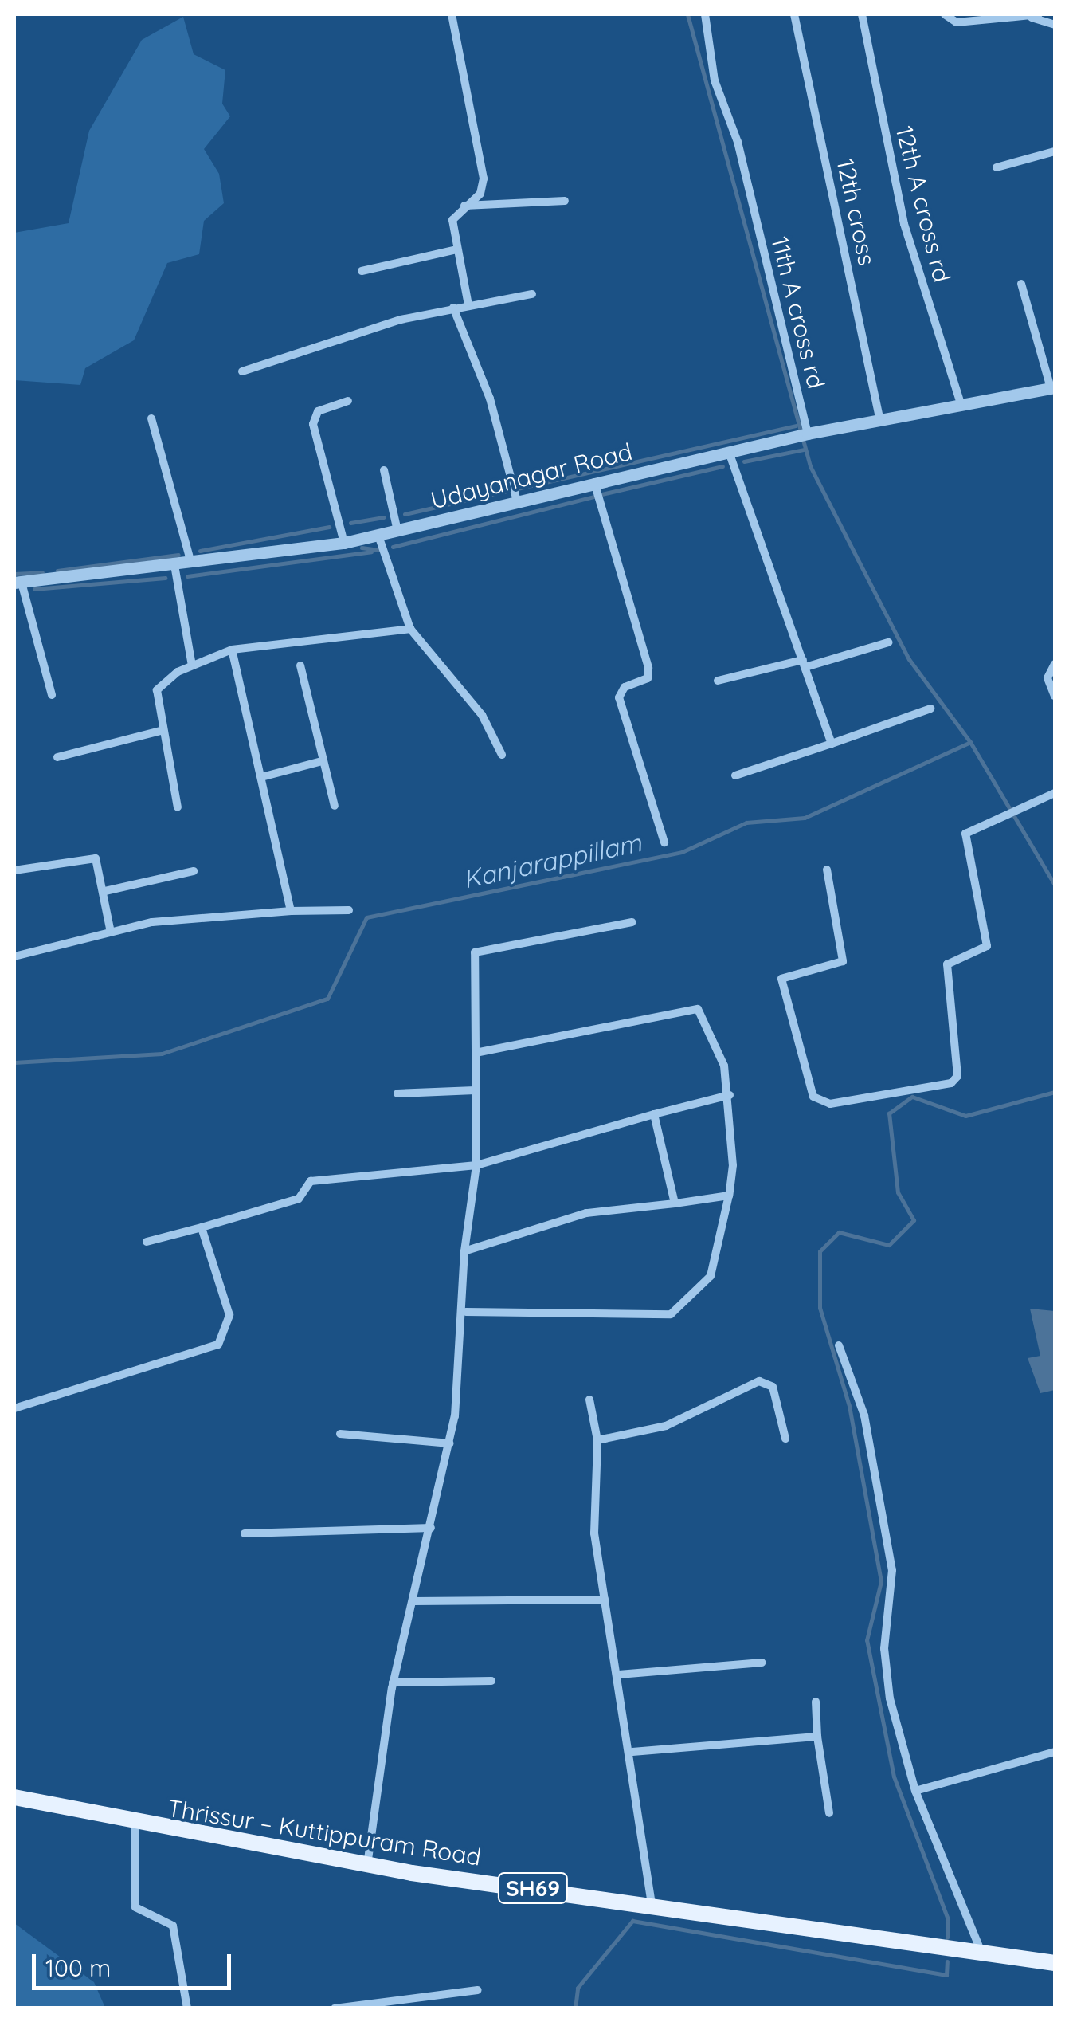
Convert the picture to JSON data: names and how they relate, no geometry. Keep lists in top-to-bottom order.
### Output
{
  "streets": {
    "main road": ["Thrissur – Kuttippuram Road", "SH69"],
    "street": [
      "12th A cross rd",
      "12th cross",
      "11th A cross rd",
      "Udayanagar Road"
    ]
  },
  "crossings": [
    ["12th A cross rd", "Udayanagar Road"],
    ["12th cross", "Udayanagar Road"],
    ["11th A cross rd", "Udayanagar Road"]
  ],
  "water": ["Kanjarappillam"],
  "scale_bar": "100 m"
}
